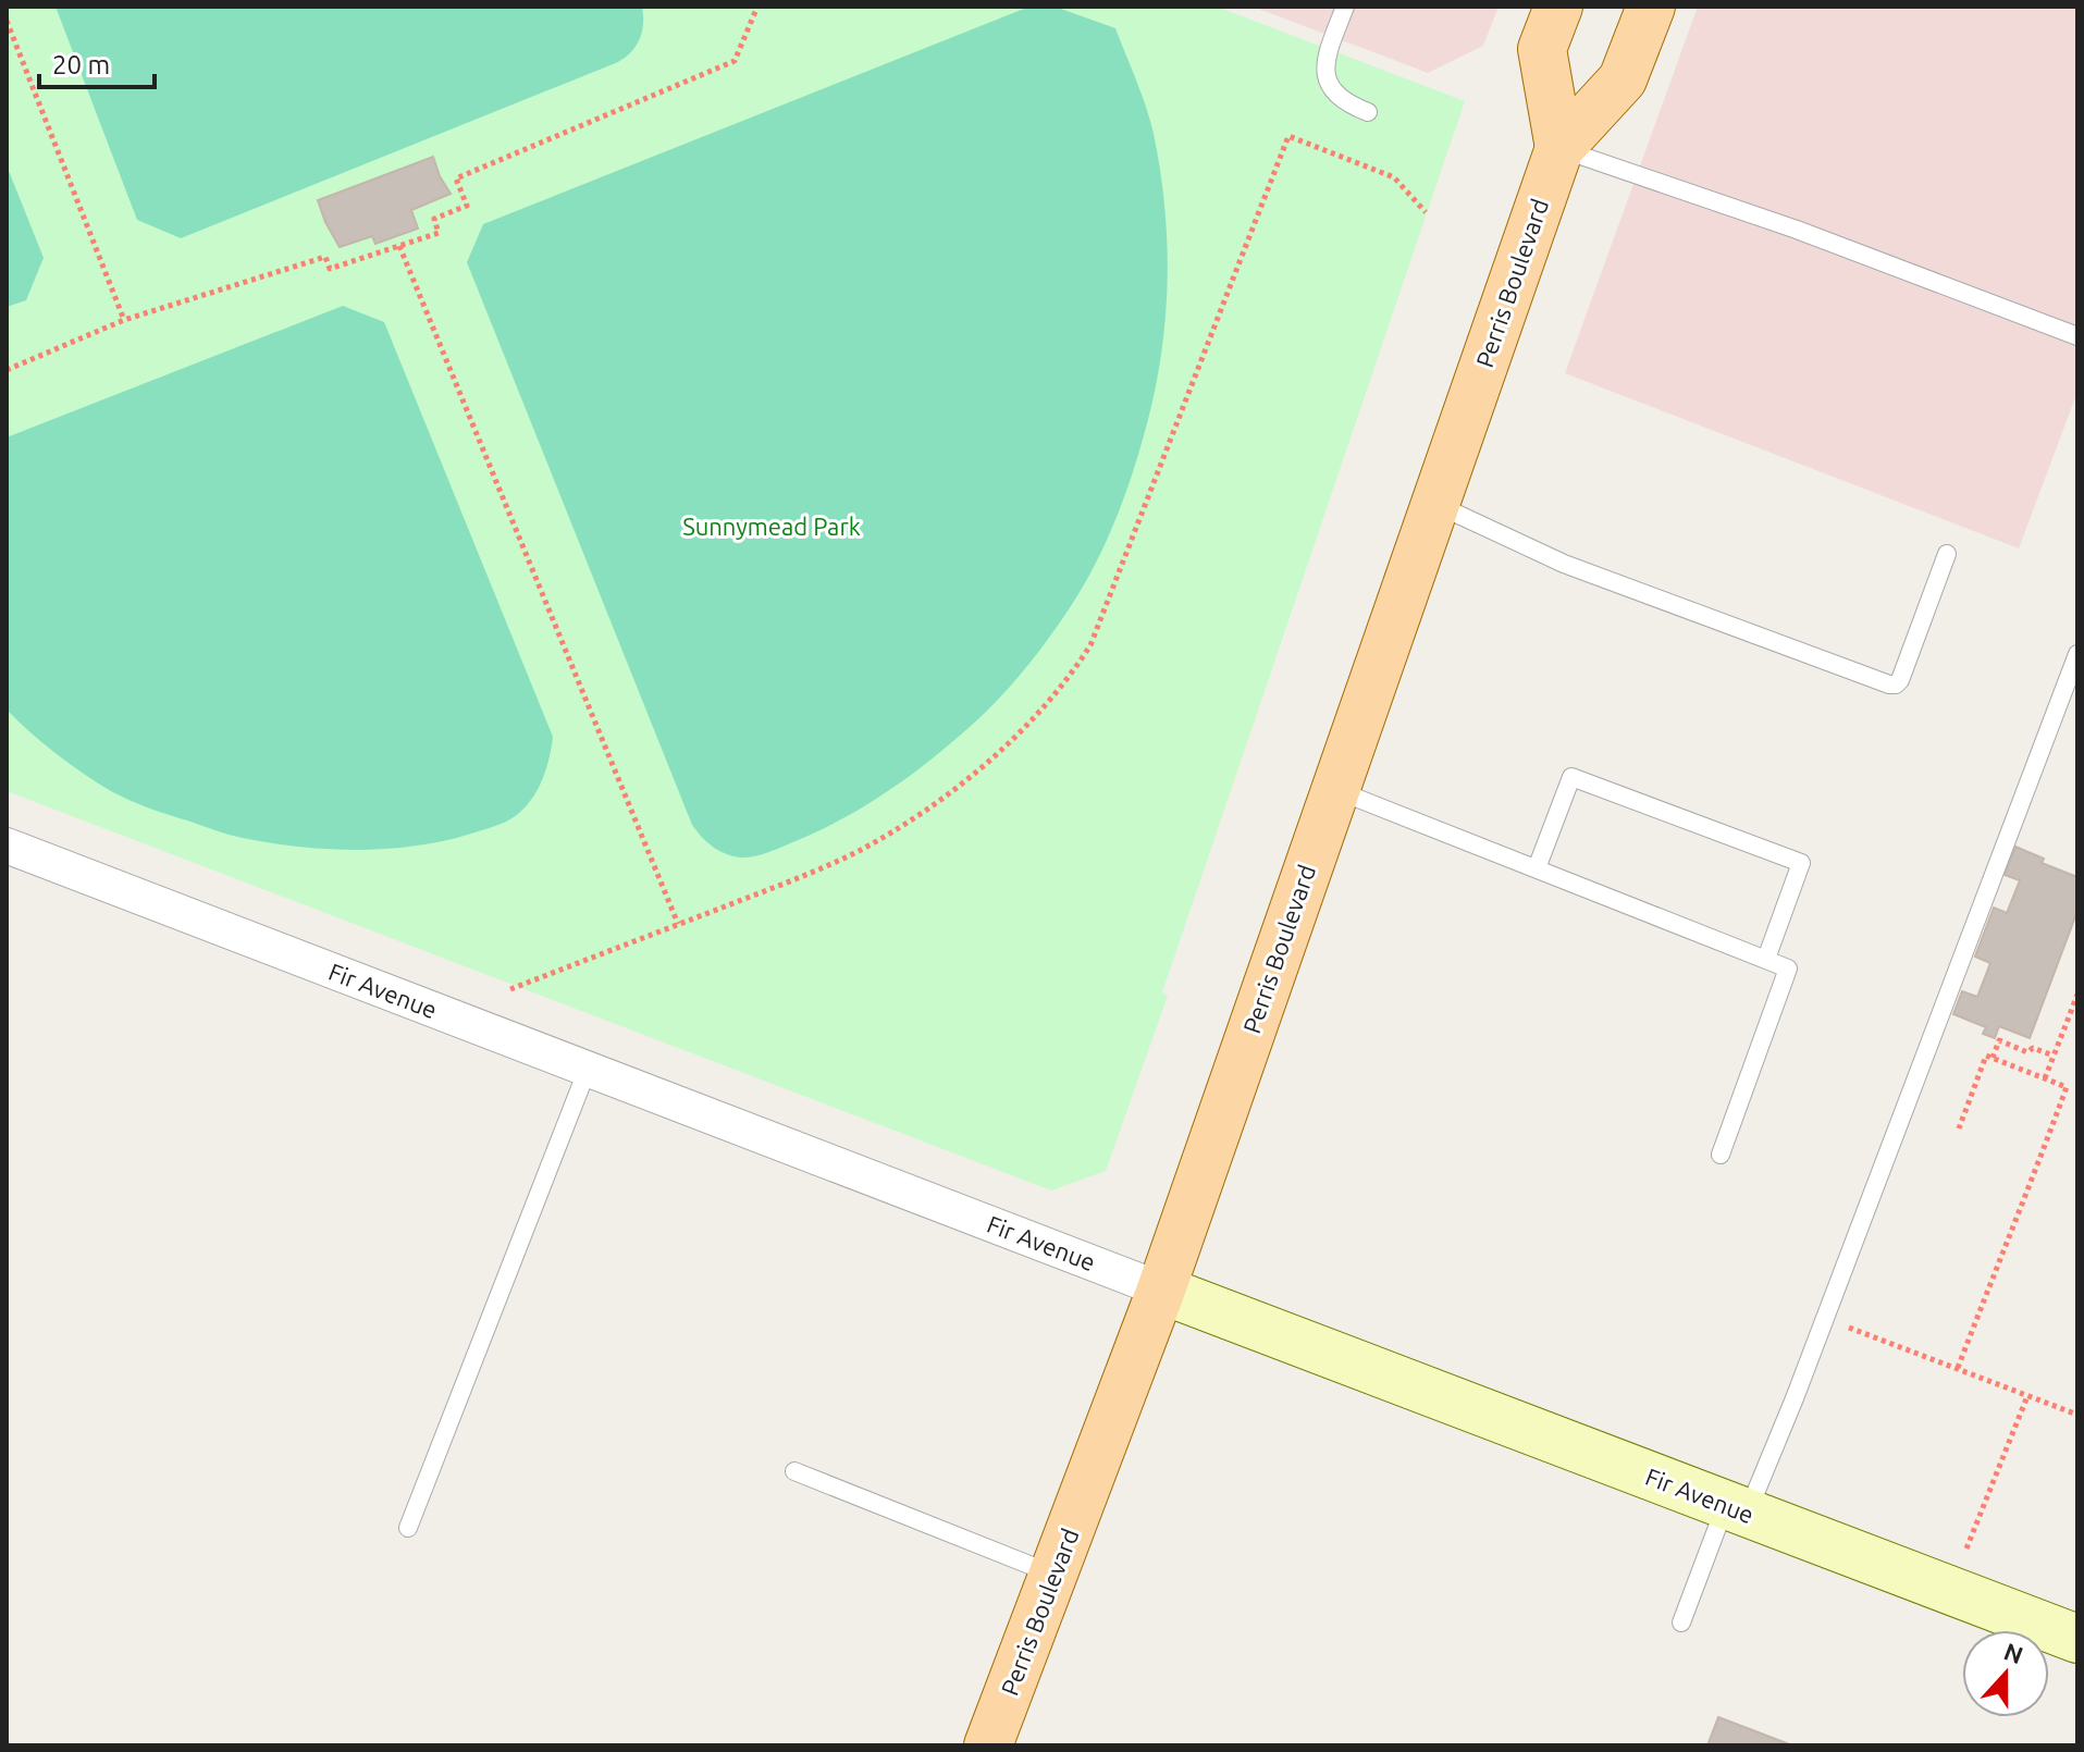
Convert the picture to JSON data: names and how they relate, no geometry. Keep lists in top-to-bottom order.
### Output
{
  "streets": {
    "main road": ["Perris Boulevard"],
    "street": ["Fir Avenue"]
  },
  "crossings": [
    ["Perris Boulevard", "Fir Avenue"]
  ],
  "parks": ["Sunnymead Park"],
  "scale_bar": "20 m",
  "north": "top"
}
